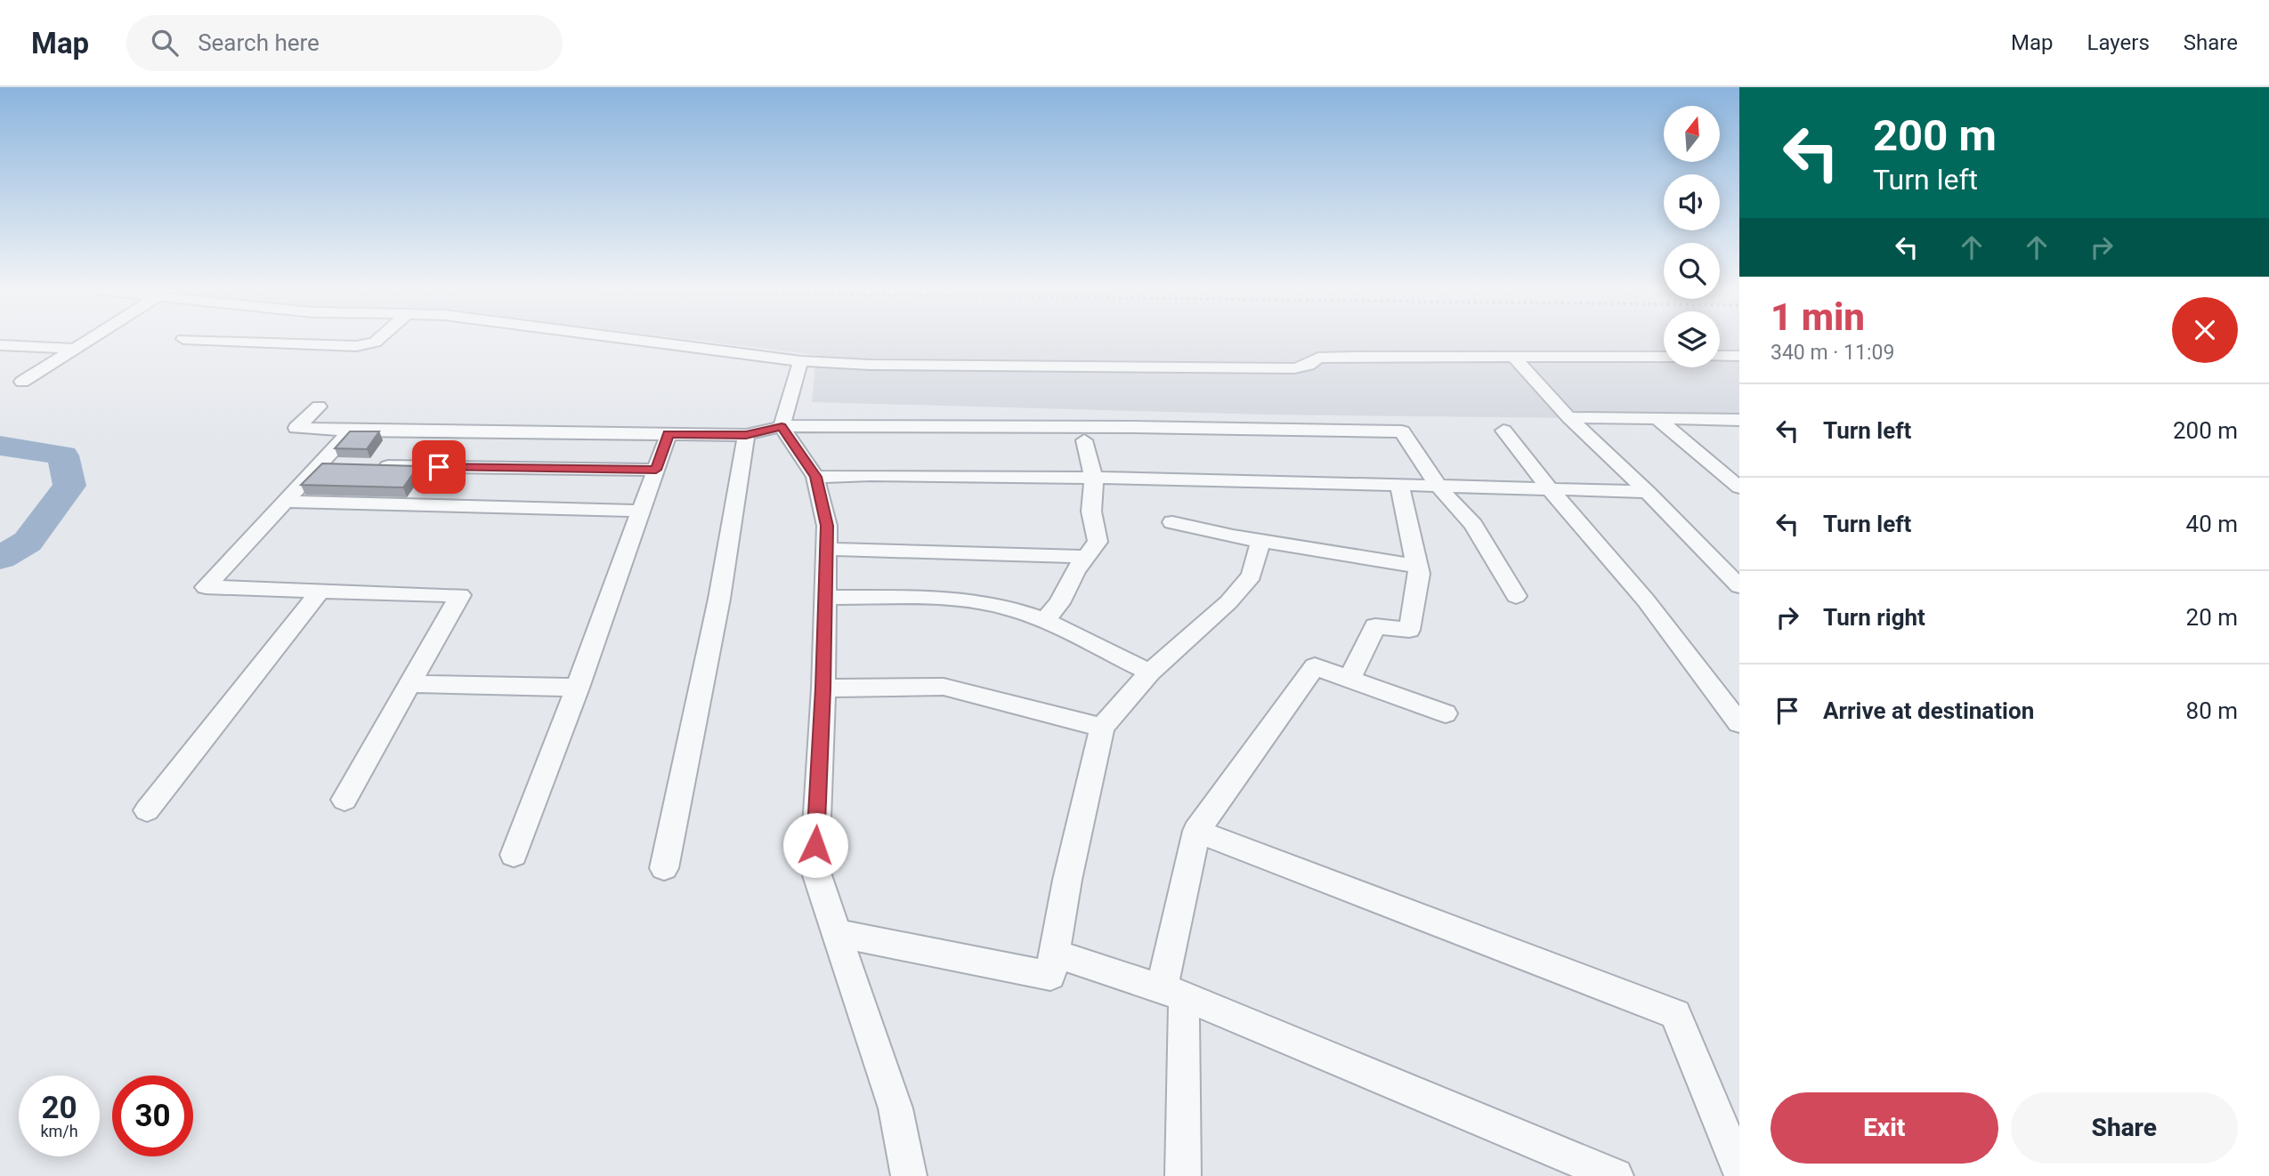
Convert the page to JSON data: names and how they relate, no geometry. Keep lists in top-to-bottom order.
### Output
{
  "north": "top",
  "page": {
    "header": "Map",
    "search": "Search here",
    "nav": ["Map", "Layers", "Share"],
    "turn": ["200 m", "Turn left"],
    "heading": ["1 min", "340 m · 11:09"],
    "list": [
      {
        "name": "Turn left",
        "value": "200 m"
      },
      {
        "name": "Turn left",
        "value": "40 m"
      },
      {
        "name": "Turn right",
        "value": "20 m"
      },
      {
        "name": "Arrive at destination",
        "value": "80 m"
      }
    ],
    "speed": "20 km/h",
    "limit": "30",
    "buttons": ["Exit", "Share"]
  }
}
